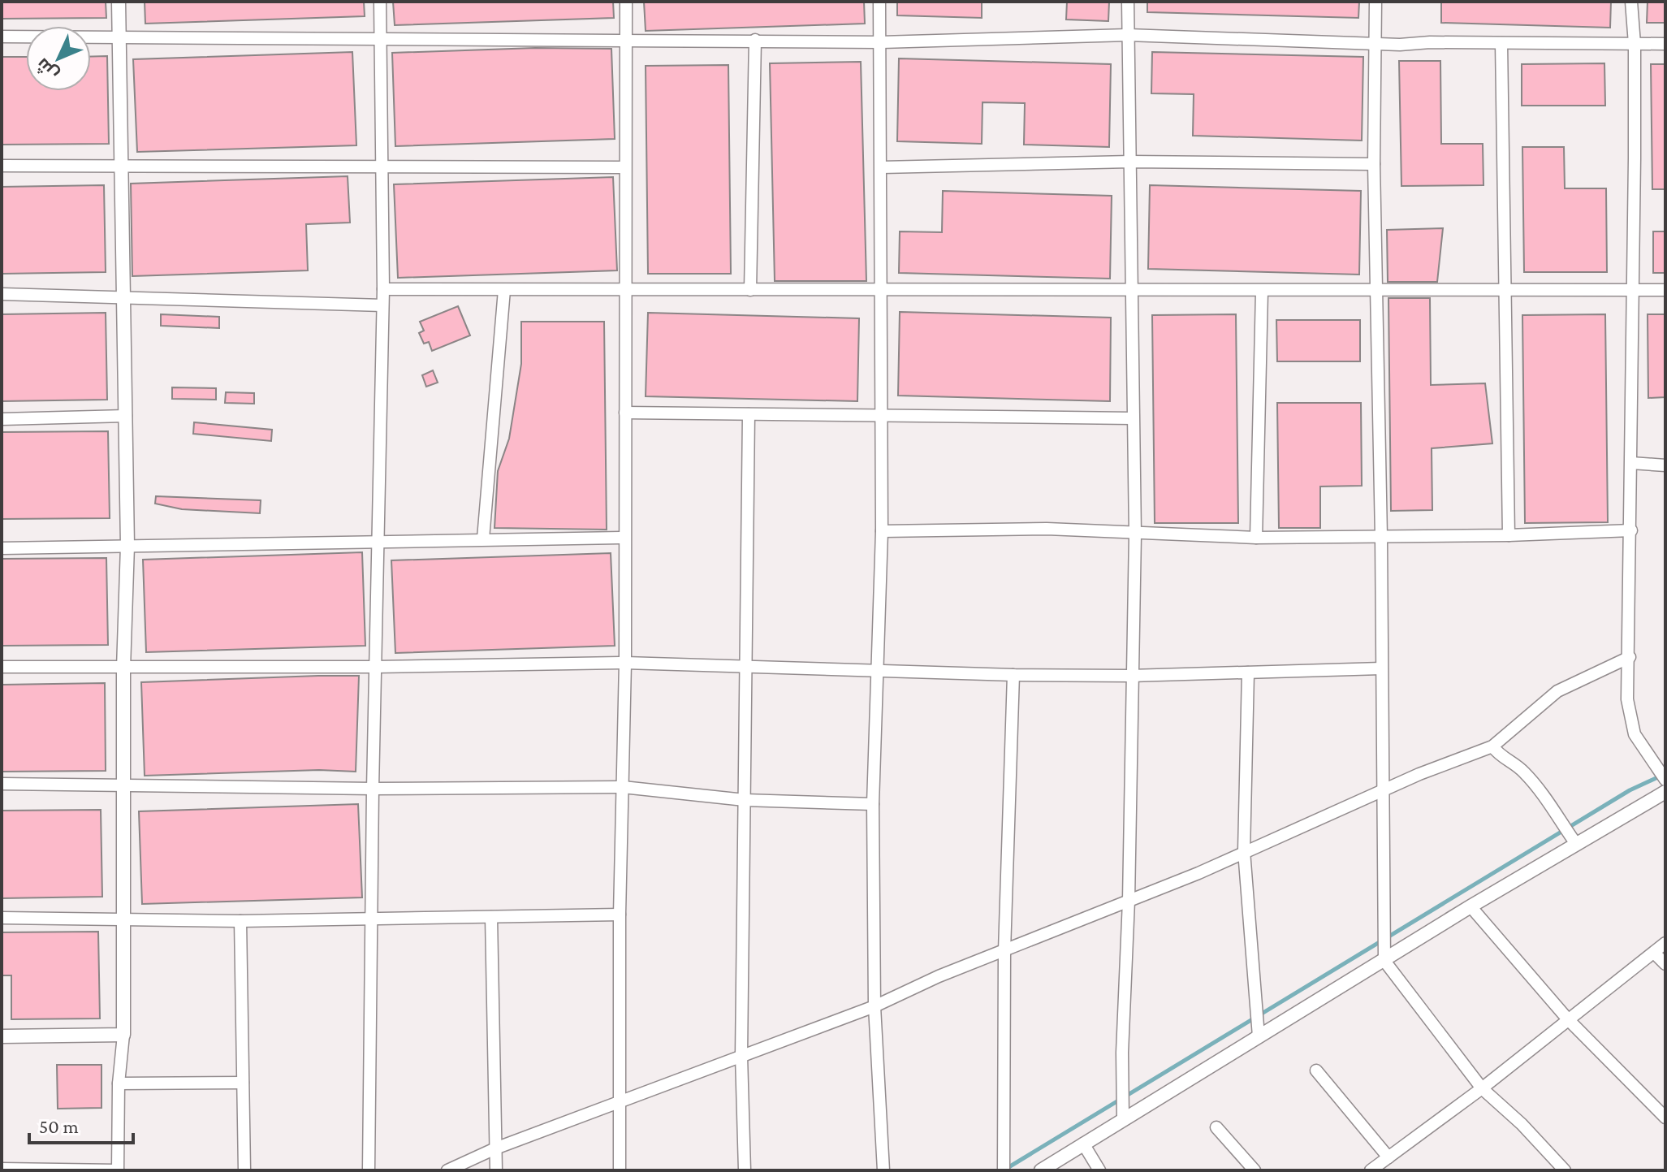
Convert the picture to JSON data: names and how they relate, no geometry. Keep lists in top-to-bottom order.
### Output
{
  "scale_bar": "50 m",
  "north": "bottom left"
}
